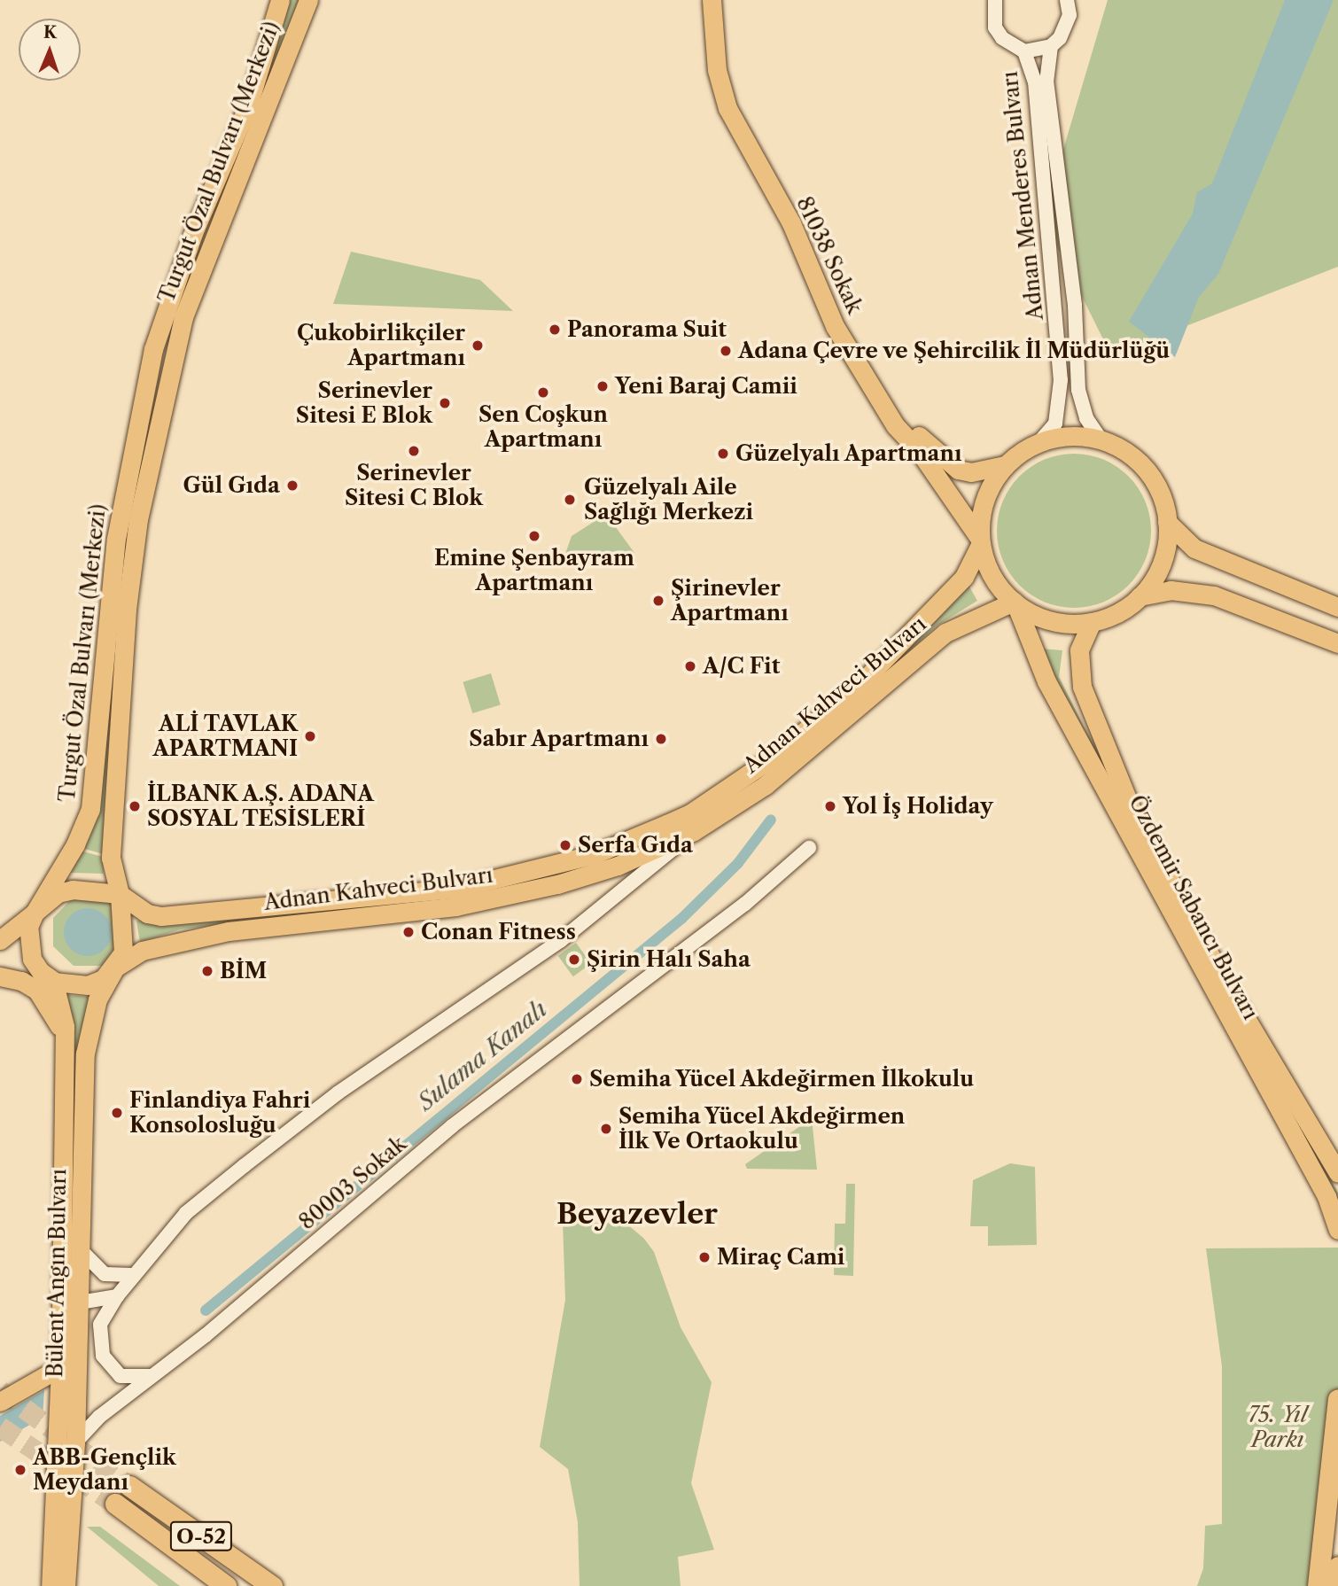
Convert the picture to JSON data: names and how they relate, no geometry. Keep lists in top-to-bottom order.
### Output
{
  "streets": {
    "highway": ["O-52"],
    "main road": [
      "Turgut Özal Bulvarı (Merkezi)",
      "81038 Sokak",
      "Adnan Kahveci Bulvarı",
      "Özdemir Sabancı Bulvarı",
      "Bülent Angın Bulvarı"
    ],
    "street": ["Adnan Menderes Bulvarı", "80003 Sokak"]
  },
  "crossings": [
    ["Turgut Özal Bulvarı (Merkezi)", "Adnan Kahveci Bulvarı"],
    ["Turgut Özal Bulvarı (Merkezi)", "Bülent Angın Bulvarı"],
    ["Adnan Menderes Bulvarı", "81038 Sokak"],
    ["Adnan Menderes Bulvarı", "Adnan Kahveci Bulvarı"],
    ["Adnan Menderes Bulvarı", "Özdemir Sabancı Bulvarı"],
    ["81038 Sokak", "Adnan Kahveci Bulvarı"],
    ["81038 Sokak", "Özdemir Sabancı Bulvarı"],
    ["Adnan Kahveci Bulvarı", "Özdemir Sabancı Bulvarı"],
    ["Adnan Kahveci Bulvarı", "Bülent Angın Bulvarı"],
    ["80003 Sokak", "Bülent Angın Bulvarı"]
  ],
  "districts": ["Beyazevler"],
  "water": ["Sulama Kanalı"],
  "parks": ["75. Yıl Parkı"],
  "places": [
    "Panorama Suit",
    "Çukobirlikçiler Apartmanı",
    "Adana Çevre ve Şehircilik İl Müdürlüğü",
    "Yeni Baraj Camii",
    "Sen Coşkun Apartmanı",
    "Serinevler Sitesi E Blok",
    "Serinevler Sitesi C Blok",
    "Güzelyalı Apartmanı",
    "Gül Gıda",
    "Güzelyalı Aile Sağlığı Merkezi",
    "Emine Şenbayram Apartmanı",
    "Şirinevler Apartmanı",
    "A/C Fit",
    "ALİ TAVLAK APARTMANI",
    "Sabır Apartmanı",
    "İLBANK A.Ş. ADANA SOSYAL TESİSLERİ",
    "Yol İş Holiday",
    "Serfa Gıda",
    "Conan Fitness",
    "Şirin Halı Saha",
    "BİM",
    "Semiha Yücel Akdeğirmen İlkokulu",
    "Finlandiya Fahri Konsolosluğu",
    "Semiha Yücel Akdeğirmen İlk Ve Ortaokulu",
    "Miraç Cami",
    "ABB-Gençlik Meydanı"
  ],
  "north": "top"
}
